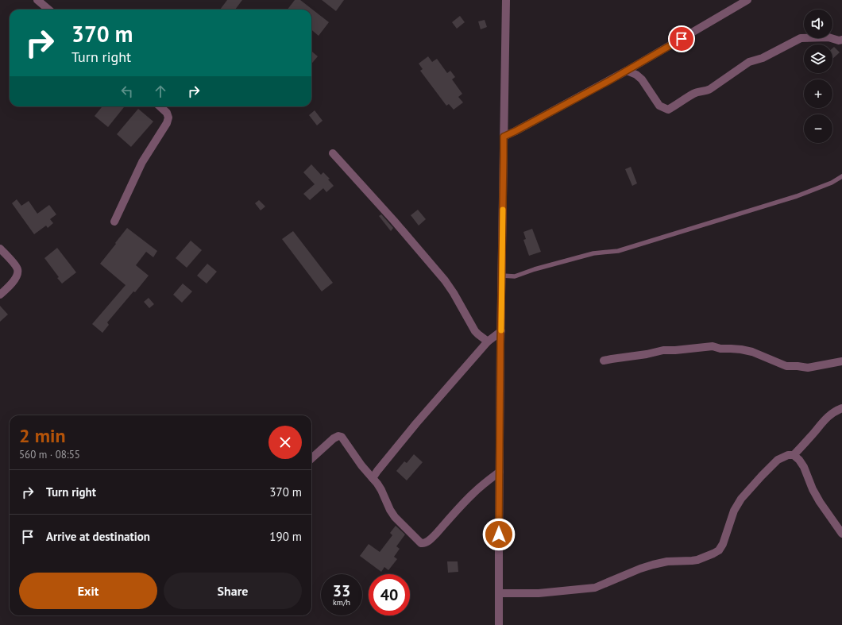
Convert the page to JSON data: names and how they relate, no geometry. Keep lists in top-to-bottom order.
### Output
{
  "page": {
    "map_buttons": ["+", "−"],
    "turn": ["370 m", "Turn right"],
    "heading": ["2 min", "560 m · 08:55"],
    "list": [
      {
        "name": "Turn right",
        "value": "370 m"
      },
      {
        "name": "Arrive at destination",
        "value": "190 m"
      }
    ],
    "buttons": ["Exit", "Share"],
    "speed": "33 km/h",
    "limit": "40"
  }
}
